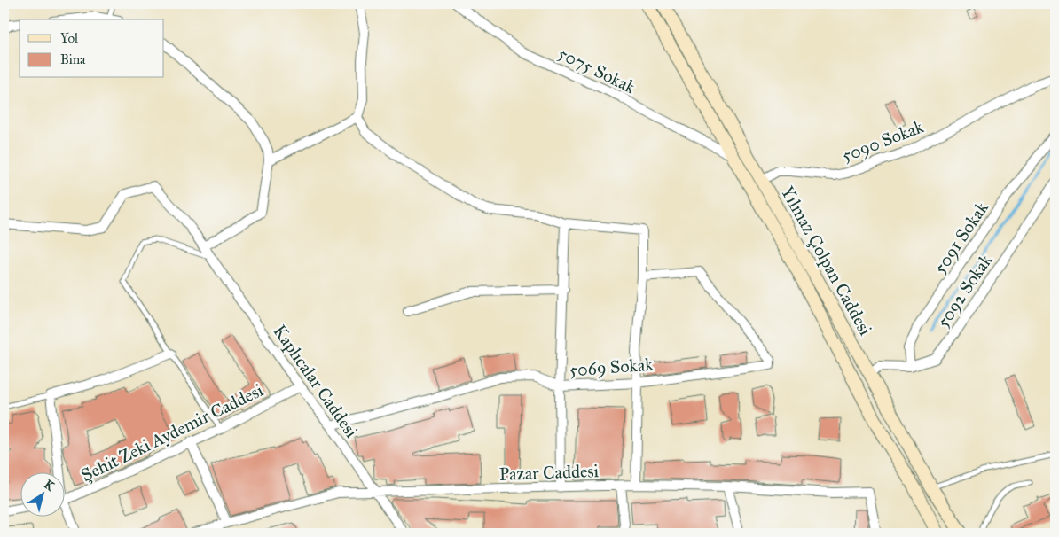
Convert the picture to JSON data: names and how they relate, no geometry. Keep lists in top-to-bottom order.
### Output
{
  "streets": {
    "main road": ["Yılmaz Çolpan Caddesi"],
    "street": [
      "5075 Sokak",
      "5090 Sokak",
      "5091 Sokak",
      "5092 Sokak",
      "5069 Sokak",
      "Kaplıcalar Caddesi",
      "Şehit Zeki Aydemir Caddesi",
      "Pazar Caddesi"
    ]
  },
  "crossings": [
    ["5075 Sokak", "Yılmaz Çolpan Caddesi"],
    ["5090 Sokak", "Yılmaz Çolpan Caddesi"],
    ["5091 Sokak", "5092 Sokak"],
    ["Yılmaz Çolpan Caddesi", "5092 Sokak"],
    ["5069 Sokak", "Kaplıcalar Caddesi"],
    ["Kaplıcalar Caddesi", "Şehit Zeki Aydemir Caddesi"],
    ["Kaplıcalar Caddesi", "Pazar Caddesi"]
  ],
  "legend": ["Yol", "Bina"],
  "north": "top right"
}
